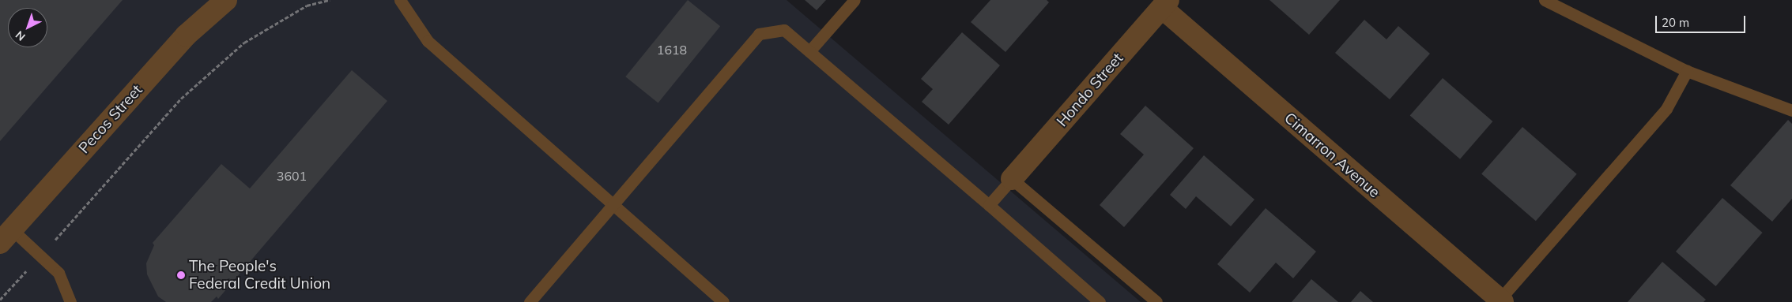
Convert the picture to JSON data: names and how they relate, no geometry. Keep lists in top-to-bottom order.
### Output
{
  "streets": {
    "street": ["Hondo Street", "Pecos Street", "Cimarron Avenue"]
  },
  "crossings": [
    ["Hondo Street", "Cimarron Avenue"]
  ],
  "places": ["The People's Federal Credit Union"],
  "house_numbers": ["1618", "3601"],
  "scale_bar": "20 m",
  "north": "bottom left"
}
